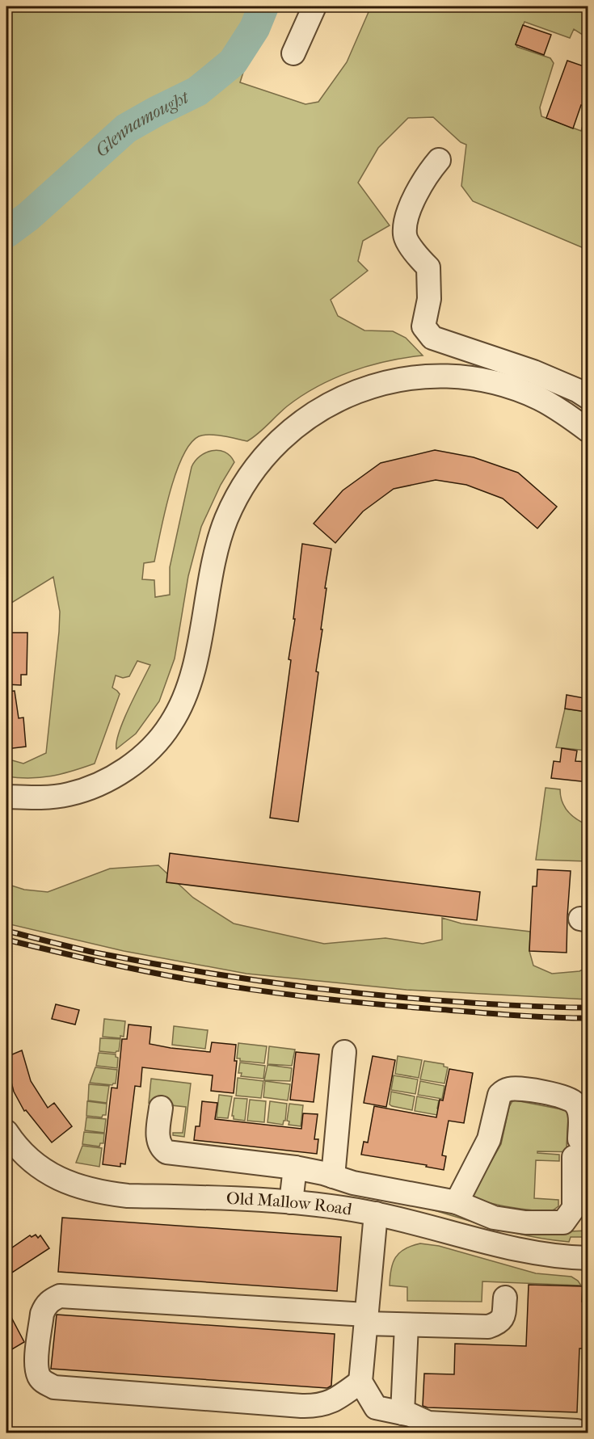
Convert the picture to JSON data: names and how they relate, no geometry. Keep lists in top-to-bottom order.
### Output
{
  "streets": {
    "street": ["Old Mallow Road"]
  },
  "water": ["Glennamought"]
}
